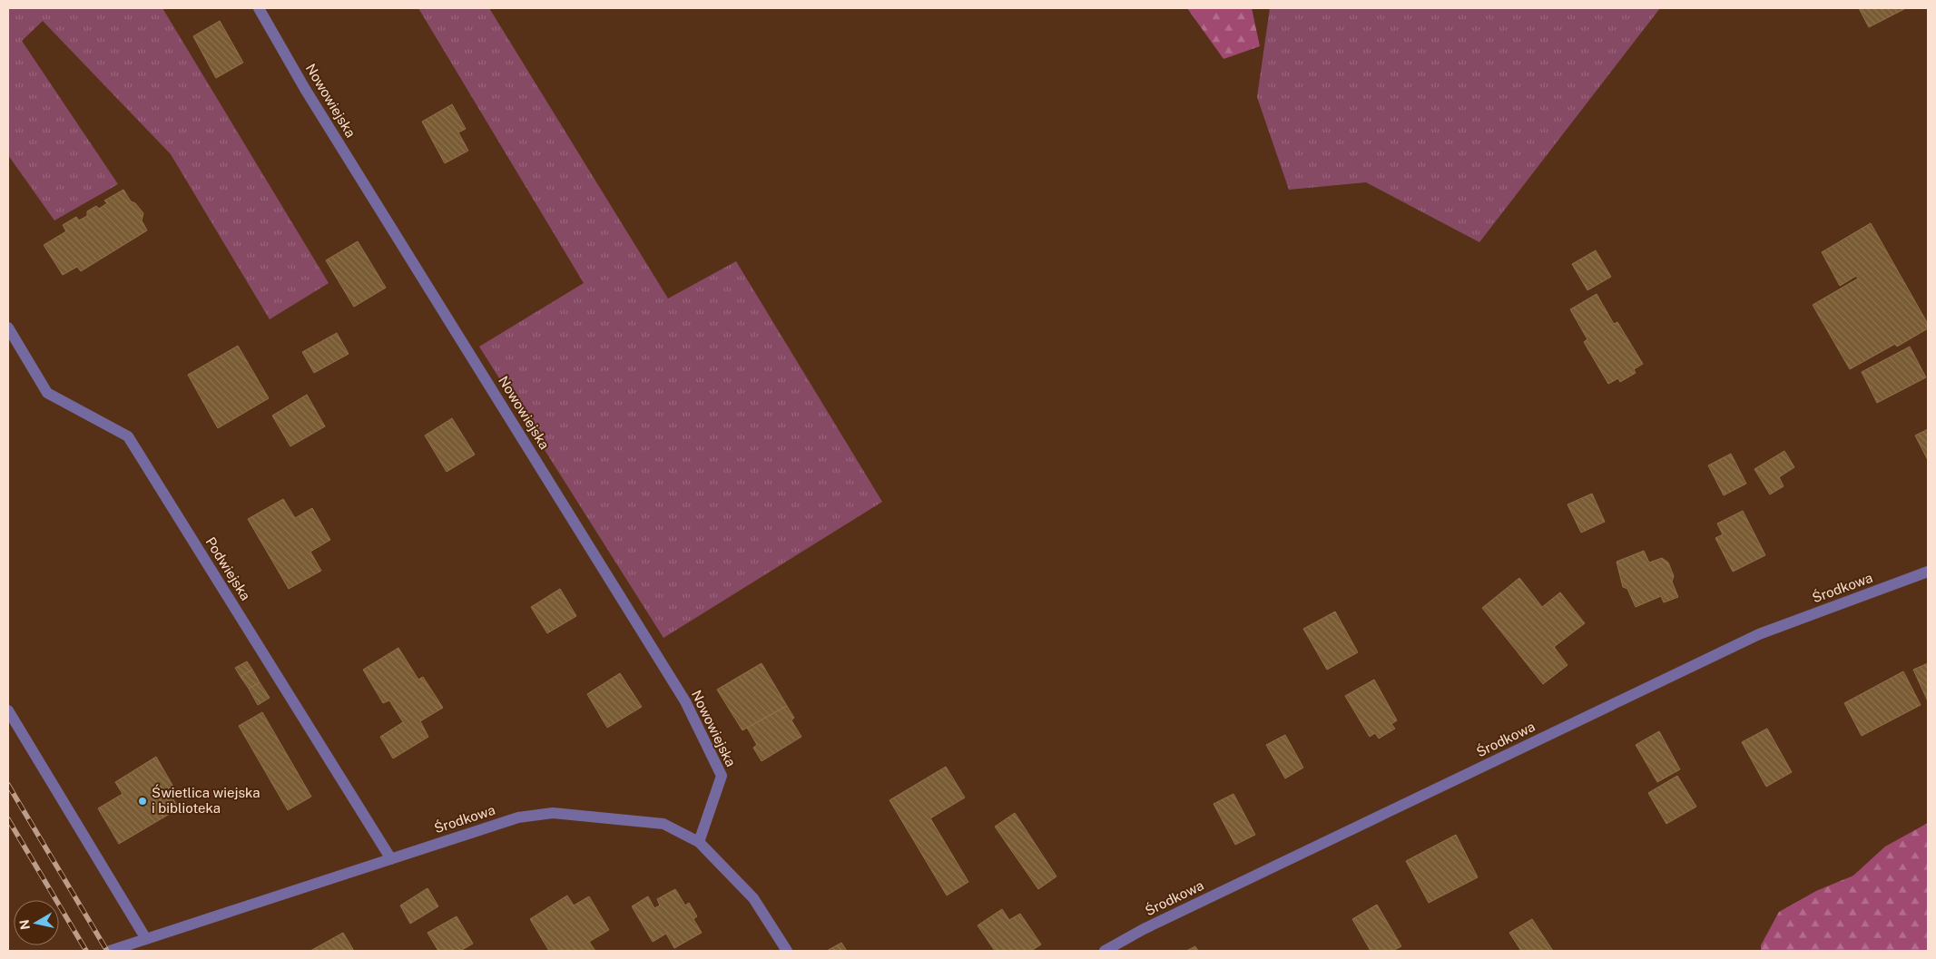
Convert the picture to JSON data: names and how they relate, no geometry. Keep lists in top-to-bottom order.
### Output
{
  "streets": {
    "street": ["Nowowiejska", "Podwiejska", "Środkowa"]
  },
  "crossings": [
    ["Nowowiejska", "Środkowa"],
    ["Podwiejska", "Środkowa"]
  ],
  "places": ["Świetlica wiejska i biblioteka"],
  "north": "left"
}
